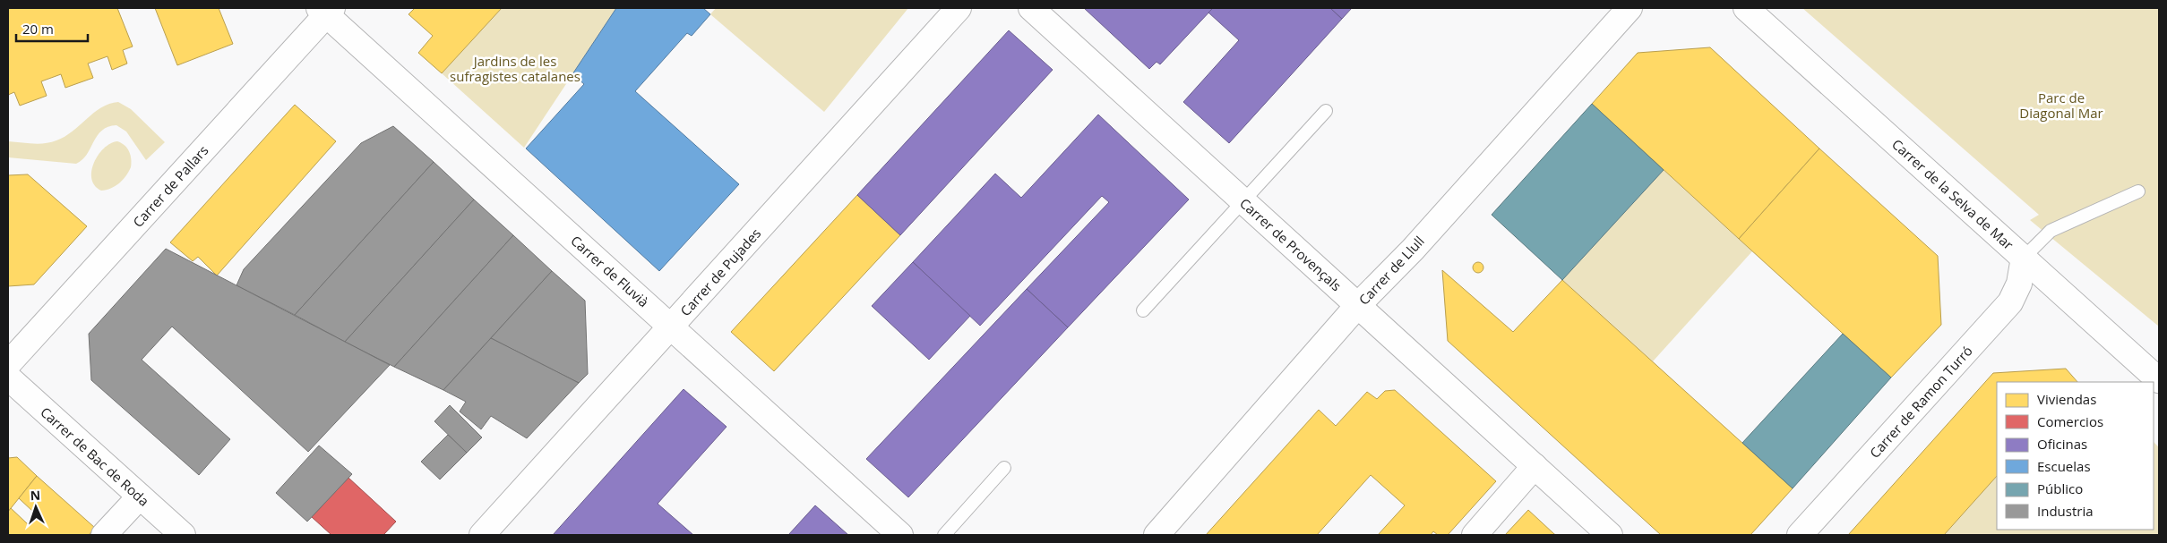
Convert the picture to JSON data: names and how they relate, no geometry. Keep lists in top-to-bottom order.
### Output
{
  "streets": {
    "street": [
      "Carrer de Pallars",
      "Carrer de la Selva de Mar",
      "Carrer de Provençals",
      "Carrer de Llull",
      "Carrer de Fluvià",
      "Carrer de Pujades",
      "Carrer de Ramon Turró",
      "Carrer de Bac de Roda"
    ]
  },
  "crossings": [
    ["Carrer de Pallars", "Carrer de Fluvià"],
    ["Carrer de la Selva de Mar", "Carrer de Ramon Turró"],
    ["Carrer de Provençals", "Carrer de Llull"],
    ["Carrer de Fluvià", "Carrer de Pujades"]
  ],
  "parks": ["Jardins de les sufragistes catalanes", "Parc de Diagonal Mar"],
  "legend": [
    "Viviendas",
    "Comercios",
    "Oficinas",
    "Escuelas",
    "Público",
    "Industria"
  ],
  "scale_bar": "20 m",
  "north": "top"
}
